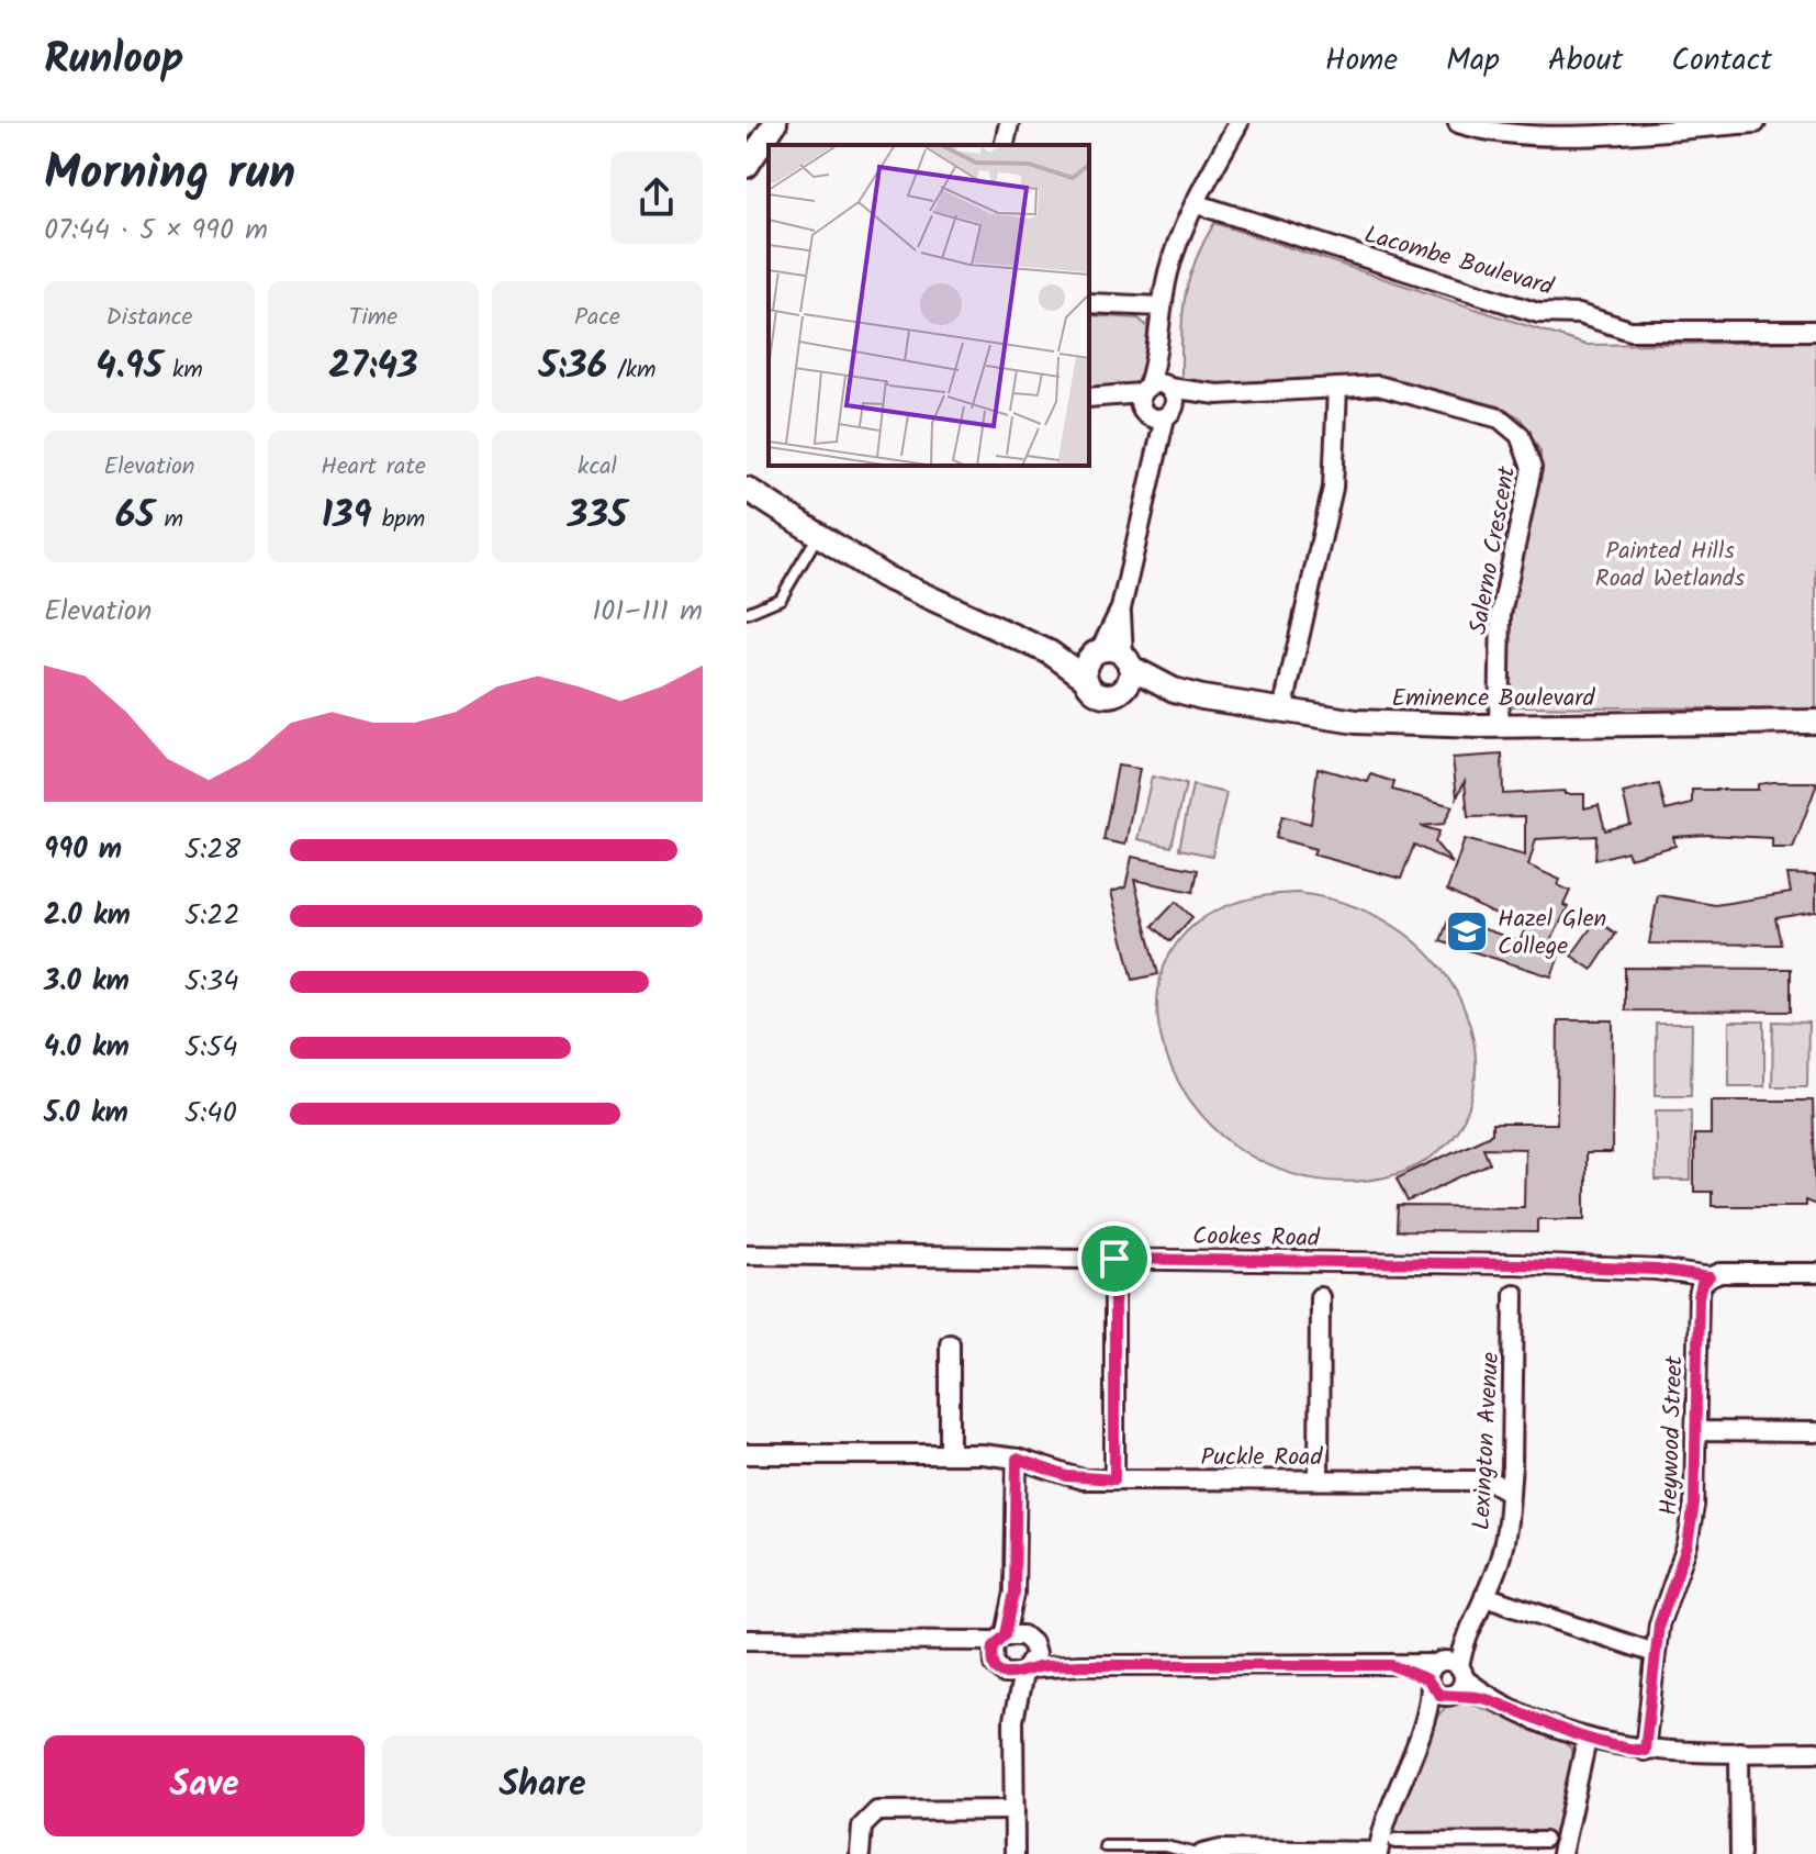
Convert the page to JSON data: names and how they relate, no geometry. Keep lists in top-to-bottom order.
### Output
{
  "streets": {
    "street": [
      "Lacombe Boulevard",
      "Salerno Crescent",
      "Eminence Boulevard",
      "Cookes Road",
      "Heywood Street",
      "Lexington Avenue",
      "Puckle Road"
    ]
  },
  "crossings": [
    ["Salerno Crescent", "Eminence Boulevard"],
    ["Cookes Road", "Heywood Street"],
    ["Lexington Avenue", "Puckle Road"]
  ],
  "parks": ["Painted Hills Road Wetlands"],
  "places": {
    "school or university": ["Hazel Glen College"]
  },
  "page": {
    "header": "Runloop",
    "nav": [
      "Home",
      "Map",
      "About",
      "Contact"
    ],
    "heading": ["Morning run", "07:44 · 5 × 990 m"],
    "stats": [
      ["Distance", "4.95 km"],
      ["Time", "27:43"],
      ["Pace", "5:36 /km"],
      ["Elevation", "65 m"],
      ["Heart rate", "139 bpm"],
      ["kcal", "335"]
    ],
    "chart": ["Elevation", "101–111 m"],
    "list": [
      {
        "name": "990 m",
        "note": "5:28"
      },
      {
        "name": "2.0 km",
        "note": "5:22"
      },
      {
        "name": "3.0 km",
        "note": "5:34"
      },
      {
        "name": "4.0 km",
        "note": "5:54"
      },
      {
        "name": "5.0 km",
        "note": "5:40"
      }
    ],
    "buttons": ["Save", "Share"]
  }
}
